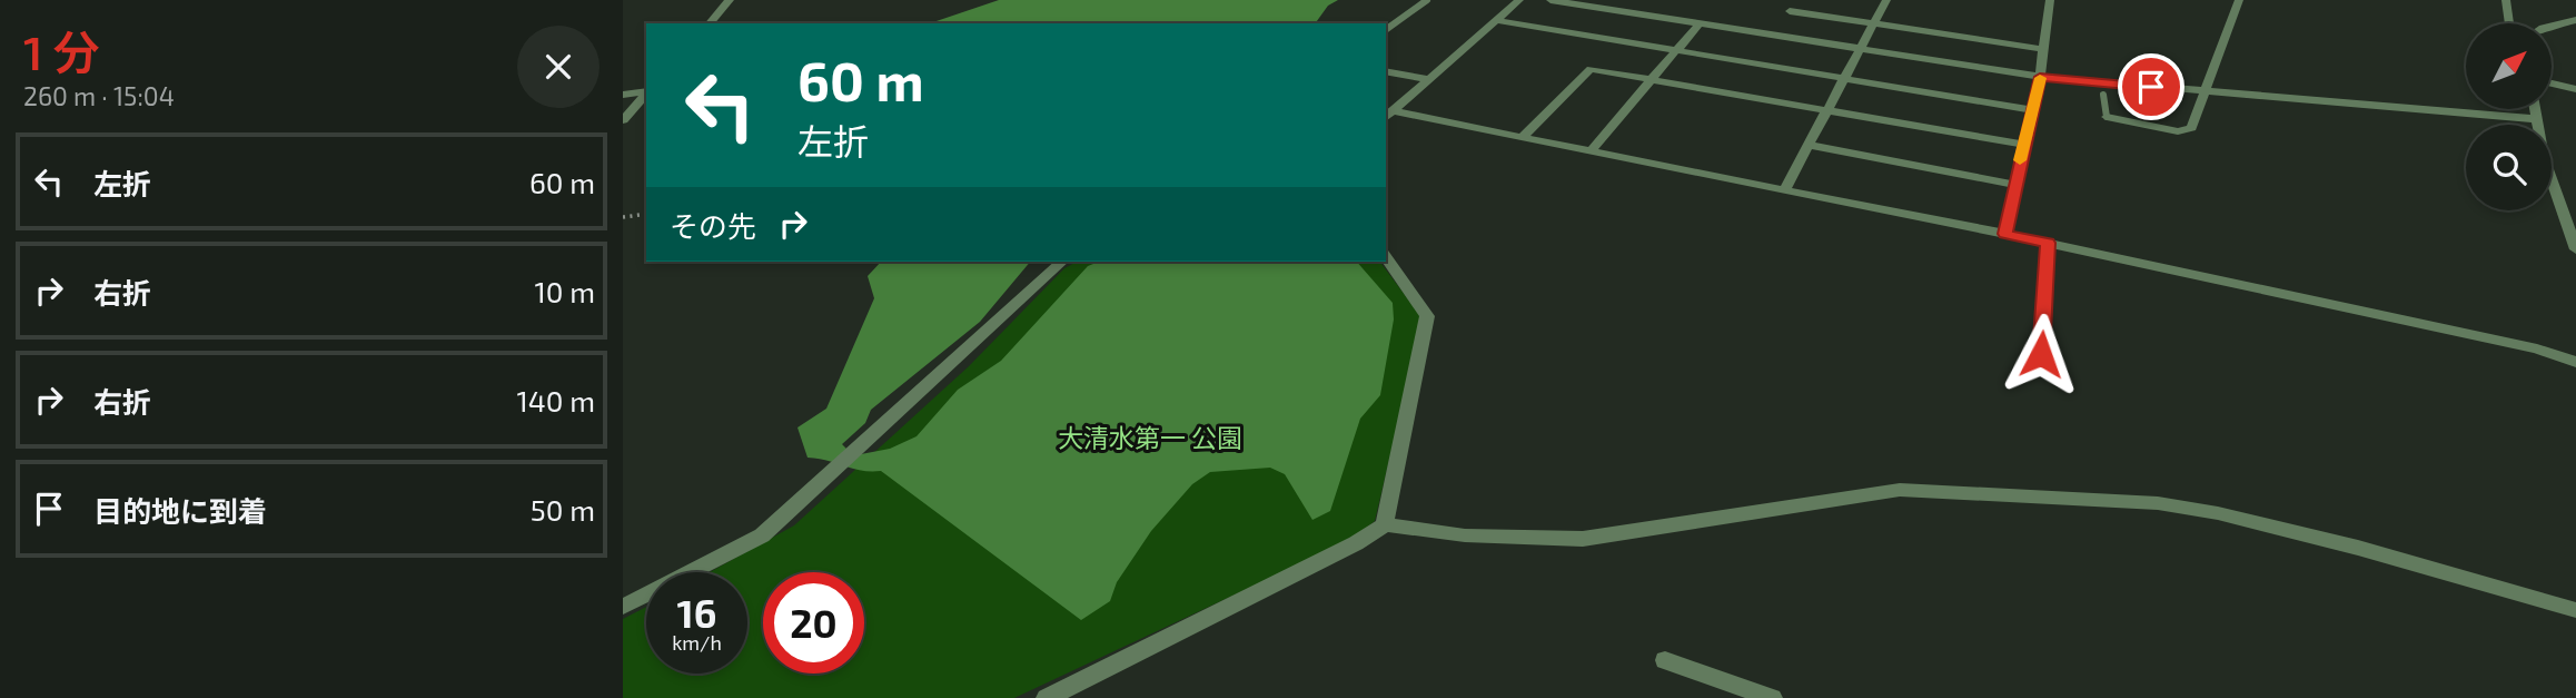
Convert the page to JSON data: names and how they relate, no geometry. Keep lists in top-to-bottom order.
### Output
{
  "parks": ["大清水第一 公園"],
  "north": "top right",
  "page": {
    "heading": ["1 分", "260 m · 15:04"],
    "turn": ["60 m", "左折"],
    "list": [
      {
        "name": "左折",
        "value": "60 m"
      },
      {
        "name": "右折",
        "value": "10 m"
      },
      {
        "name": "右折",
        "value": "140 m"
      },
      {
        "name": "目的地に到着",
        "value": "50 m"
      }
    ],
    "then": "その先",
    "speed": "16 km/h",
    "limit": "20"
  }
}
